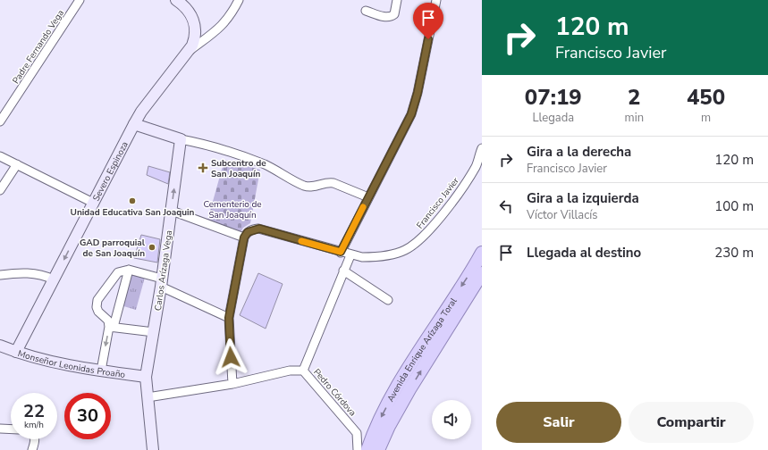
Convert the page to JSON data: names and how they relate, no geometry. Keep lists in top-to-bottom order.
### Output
{
  "streets": {
    "main road": ["Avenida Enrique Arízaga Toral"],
    "street": [
      "Padre Fernando Vega",
      "Severo Espinoza",
      "Francisco Javier",
      "Carlos Arízaga Vega",
      "Monseñor Leonidas Proaño",
      "Pedro Córdova"
    ]
  },
  "crossings": [
    ["Severo Espinoza", "Monseñor Leonidas Proaño"],
    ["Carlos Arízaga Vega", "Monseñor Leonidas Proaño"],
    ["Carlos Arízaga Vega", "Pedro Córdova"]
  ],
  "parks": ["Cementerio de San Joaquín"],
  "places": {
    "health": ["Subcentro de San Joaquín"],
    "other": ["Unidad Educativa San Joaquin", "GAD parroquial de San Joaquín"]
  },
  "page": {
    "turn": ["120 m", "Francisco Javier"],
    "eta": [
      "07:19",
      "Llegada",
      "2",
      "min",
      "450",
      "m"
    ],
    "list": [
      {
        "name": "Gira a la derecha",
        "note": "Francisco Javier",
        "value": "120 m"
      },
      {
        "name": "Gira a la izquierda",
        "note": "Víctor Villacís",
        "value": "100 m"
      },
      {
        "name": "Llegada al destino",
        "value": "230 m"
      }
    ],
    "speed": "22 km/h",
    "limit": "30",
    "buttons": ["Salir", "Compartir"]
  }
}
